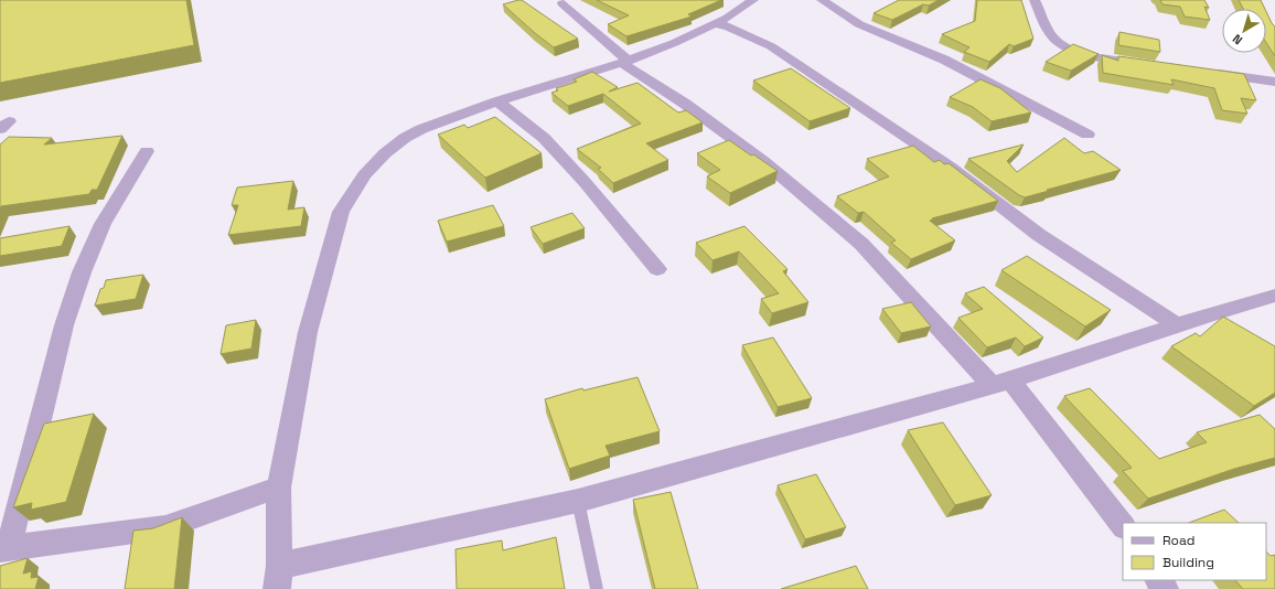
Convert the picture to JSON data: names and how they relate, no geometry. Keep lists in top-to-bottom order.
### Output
{
  "legend": ["Road", "Building"],
  "north": "bottom left"
}
